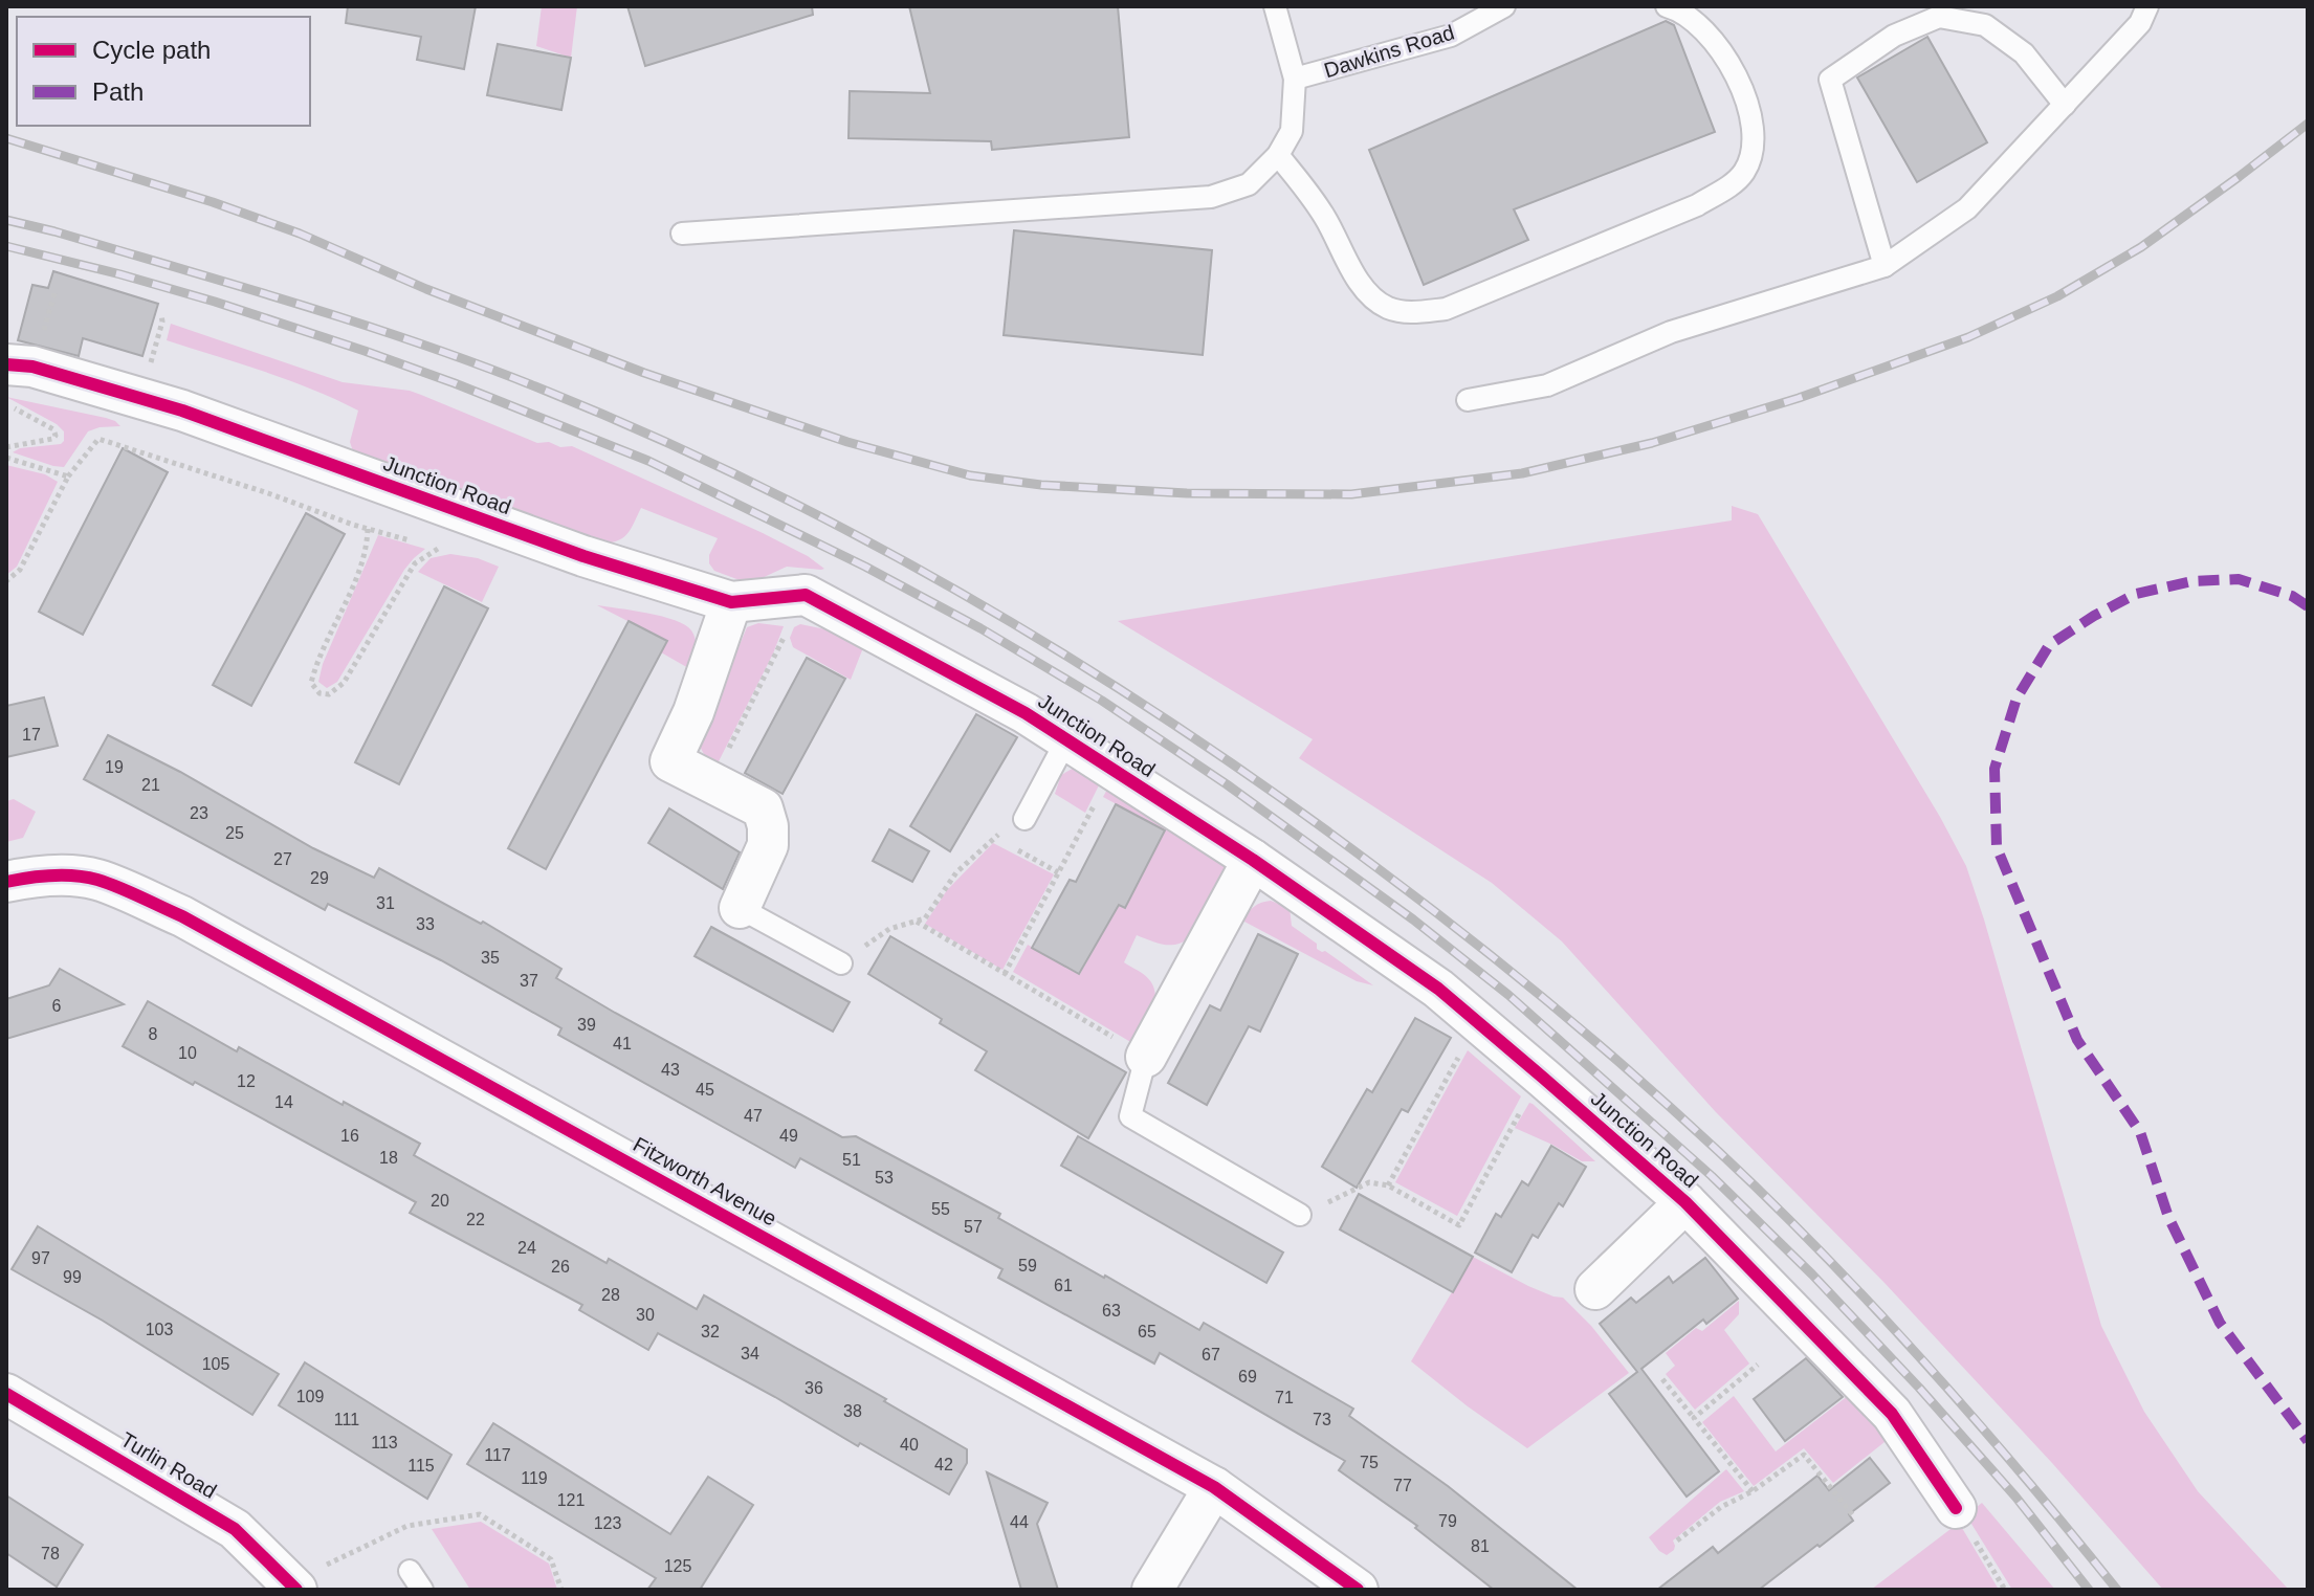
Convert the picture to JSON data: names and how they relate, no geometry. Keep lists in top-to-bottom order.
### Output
{
  "streets": {
    "street": ["Junction Road", "Fitzworth Avenue", "Turlin Road"],
    "lane": ["Dawkins Road"]
  },
  "house_numbers": [
    "17",
    "19",
    "21",
    "23",
    "25",
    "27",
    "29",
    "31",
    "33",
    "35",
    "37",
    "6",
    "39",
    "8",
    "41",
    "10",
    "43",
    "12",
    "45",
    "14",
    "47",
    "16",
    "49",
    "18",
    "51",
    "53",
    "20",
    "55",
    "22",
    "57",
    "24",
    "97",
    "59",
    "26",
    "99",
    "61",
    "28",
    "63",
    "30",
    "103",
    "32",
    "65",
    "34",
    "67",
    "105",
    "69",
    "36",
    "109",
    "71",
    "38",
    "111",
    "73",
    "113",
    "40",
    "117",
    "75",
    "42",
    "115",
    "119",
    "77",
    "121",
    "79",
    "44",
    "123",
    "81",
    "78",
    "125"
  ],
  "legend": ["Cycle path", "Path"]
}
